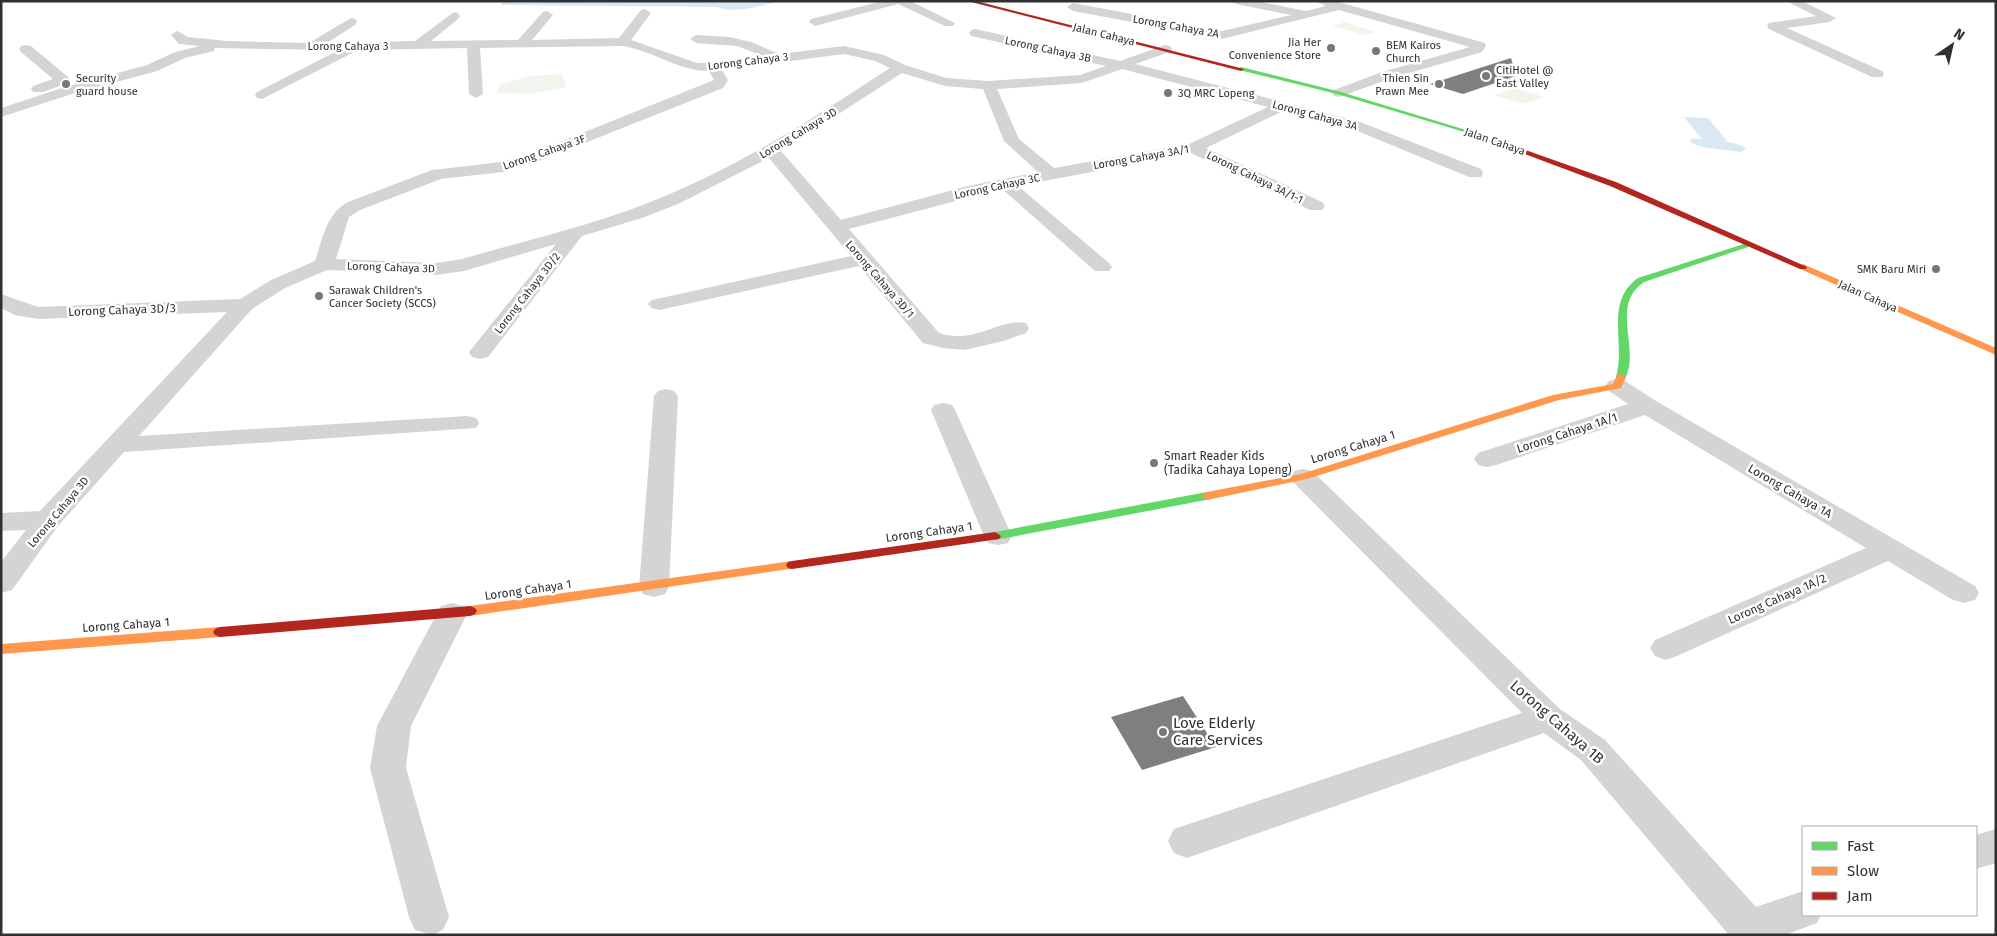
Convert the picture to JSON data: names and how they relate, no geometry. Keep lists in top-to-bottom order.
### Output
{
  "streets": {
    "street": [
      "Lorong Cahaya 2A",
      "Jalan Cahaya",
      "Lorong Cahaya 3",
      "Lorong Cahaya 3B",
      "Lorong Cahaya 3A",
      "Lorong Cahaya 3D",
      "Lorong Cahaya 3F",
      "Lorong Cahaya 3A/1",
      "Lorong Cahaya 3A/1-1",
      "Lorong Cahaya 3C",
      "Lorong Cahaya 3D/1",
      "Lorong Cahaya 3D/2",
      "Lorong Cahaya 3D/3",
      "Lorong Cahaya 1A/1",
      "Lorong Cahaya 1",
      "Lorong Cahaya 1A",
      "Lorong Cahaya 1A/2",
      "Lorong Cahaya 1B"
    ]
  },
  "crossings": [
    ["Jalan Cahaya", "Lorong Cahaya 3"],
    ["Lorong Cahaya 3", "Lorong Cahaya 3B"],
    ["Lorong Cahaya 3", "Lorong Cahaya 3A"],
    ["Lorong Cahaya 3", "Lorong Cahaya 3D"],
    ["Lorong Cahaya 3", "Lorong Cahaya 3F"],
    ["Lorong Cahaya 3", "Lorong Cahaya 3C"],
    ["Lorong Cahaya 3B", "Lorong Cahaya 3A"],
    ["Lorong Cahaya 3A", "Lorong Cahaya 3A/1"],
    ["Lorong Cahaya 3D", "Lorong Cahaya 3F"],
    ["Lorong Cahaya 3D", "Lorong Cahaya 3D/1"],
    ["Lorong Cahaya 3D", "Lorong Cahaya 3D/2"],
    ["Lorong Cahaya 3D", "Lorong Cahaya 3D/3"],
    ["Lorong Cahaya 3A/1", "Lorong Cahaya 3A/1-1"],
    ["Lorong Cahaya 3A/1", "Lorong Cahaya 3C"],
    ["Lorong Cahaya 3C", "Lorong Cahaya 3D/1"],
    ["Lorong Cahaya 1A/1", "Lorong Cahaya 1A"],
    ["Lorong Cahaya 1", "Lorong Cahaya 1A"],
    ["Lorong Cahaya 1", "Lorong Cahaya 1B"],
    ["Lorong Cahaya 1A", "Lorong Cahaya 1A/2"]
  ],
  "places": [
    "Jia Her Convenience Store",
    "BEM Kairos Church",
    "CitiHotel @ East Valley",
    "Security guard house",
    "Thien Sin Prawn Mee",
    "3Q MRC Lopeng",
    "SMK Baru Miri",
    "Sarawak Children's Cancer Society (SCCS)",
    "Smart Reader Kids (Tadika Cahaya Lopeng)",
    "Love Elderly Care Services"
  ],
  "legend": ["Fast", "Slow", "Jam"],
  "north": "top right"
}
